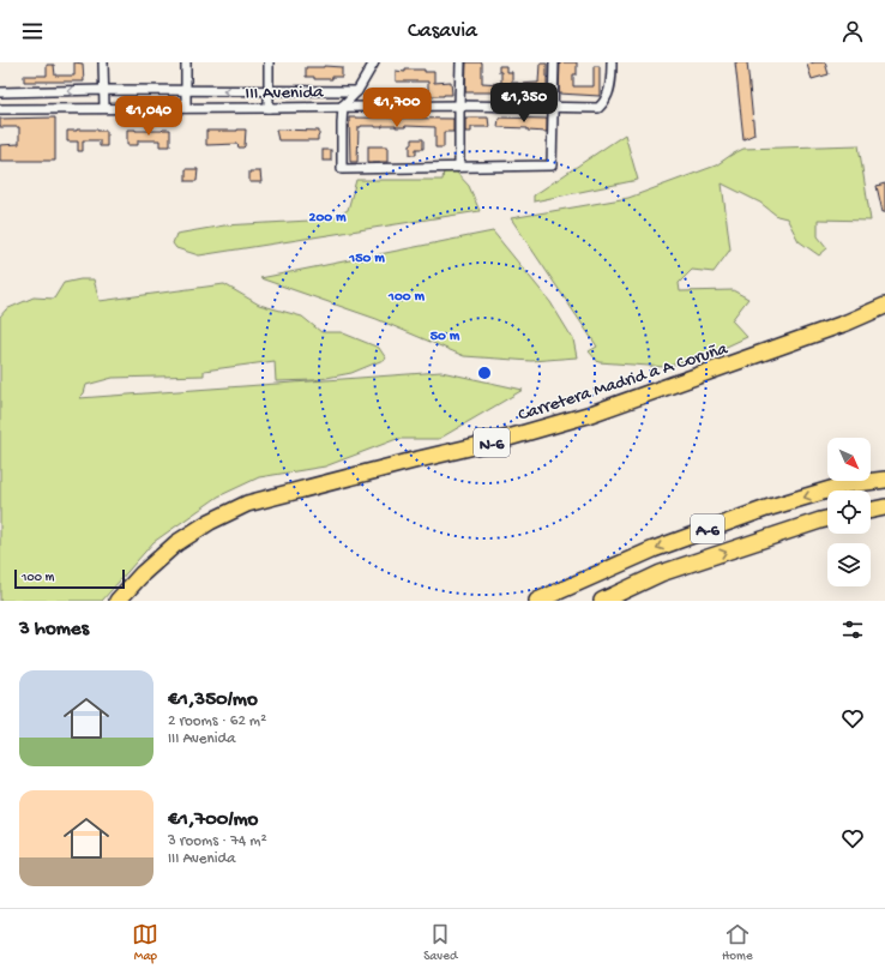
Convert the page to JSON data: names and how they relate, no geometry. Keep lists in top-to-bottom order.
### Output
{
  "streets": {
    "highway": ["Carretera Madrid a A Coruña", "N-6", "A-6"],
    "street": ["III Avenida"]
  },
  "scale_bar": "100 m",
  "north": "bottom right",
  "page": {
    "header": "Casavia",
    "price": ["€1,350", "€1,700", "€1,040"],
    "scale": "100 m",
    "heading": "3 homes",
    "list": [
      {
        "name": "€1,350/mo",
        "note": "2 rooms · 62 m² · III Avenida"
      },
      {
        "name": "€1,700/mo",
        "note": "3 rooms · 74 m² · III Avenida"
      }
    ],
    "tabs": ["Map", "Saved", "Home"]
  },
  "rings": [
    "200 m",
    "150 m",
    "100 m",
    "50 m"
  ]
}
